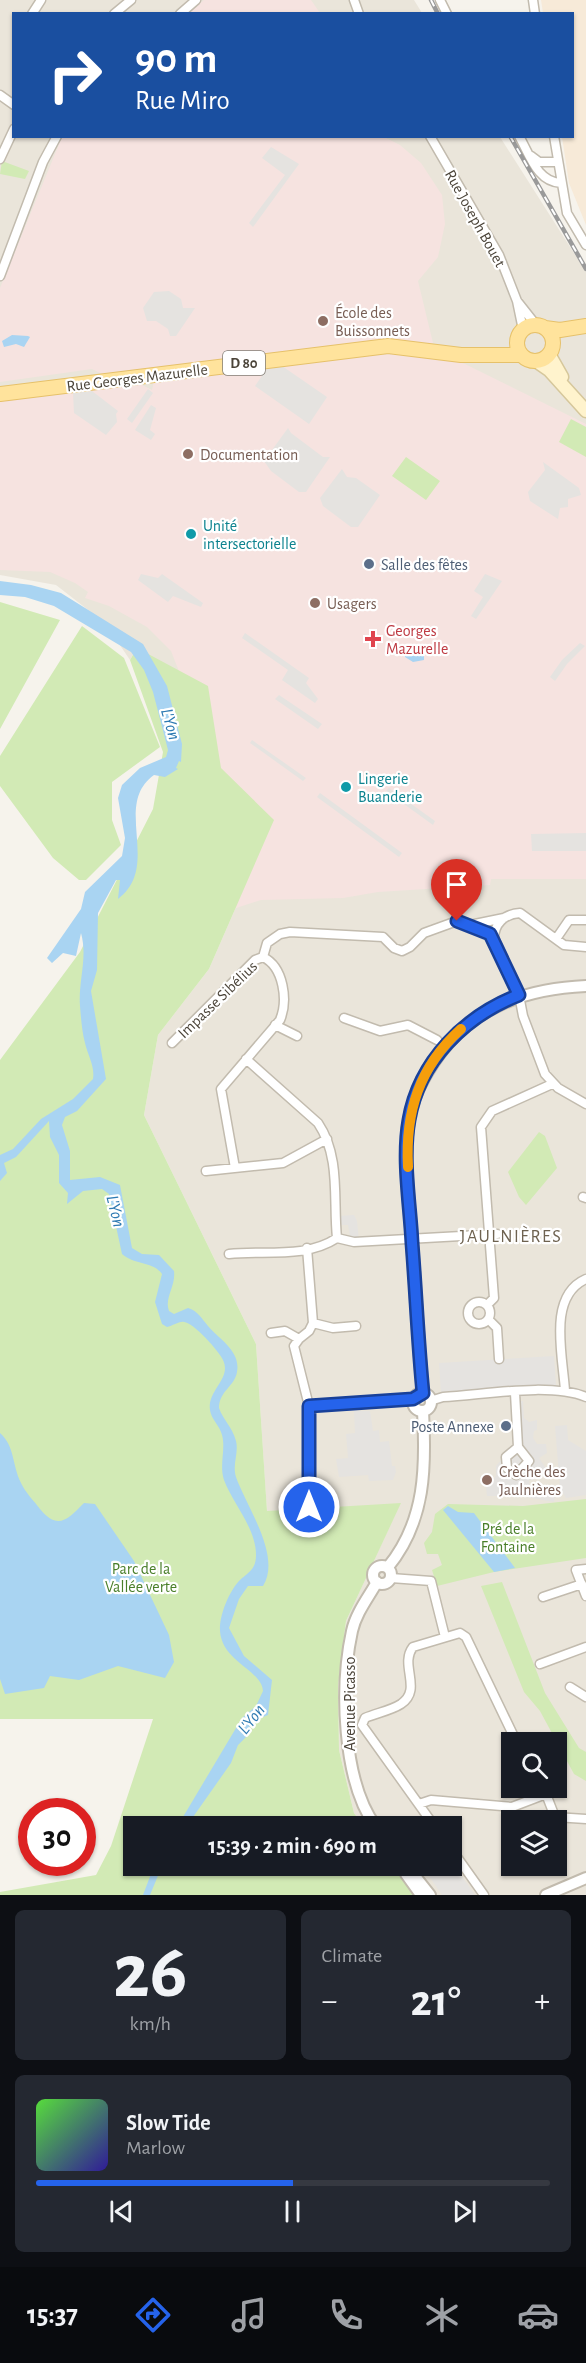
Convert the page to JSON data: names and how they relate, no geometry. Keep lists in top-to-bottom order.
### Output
{
  "streets": {
    "main road": ["D 80", "Rue Georges Mazurelle"],
    "street": ["Rue Joseph Bouet", "Impasse Sibélius", "Avenue Picasso"]
  },
  "crossings": [
    ["Rue Joseph Bouet", "Rue Georges Mazurelle"]
  ],
  "districts": ["JAULNIÈRES"],
  "water": ["L'Yon"],
  "parks": ["Pré de la Fontaine", "Parc de la Vallée verte"],
  "places": {
    "other": [
      "École des Buissonnets",
      "Documentation",
      "Unité intersectorielle",
      "Salle des fêtes",
      "Usagers",
      "Lingerie Buanderie",
      "Poste Annexe",
      "Crèche des Jaulnières"
    ],
    "health": ["Georges Mazurelle"]
  },
  "page": {
    "turn": ["90 m", "Rue Miro"],
    "limit": "30",
    "trip": "15:39 · 2 min · 690 m",
    "tile": [
      ["26", "km/h"],
      "Climate"
    ],
    "heat": ["−", "21°", "+"],
    "song": ["Slow Tide", "Marlow"],
    "tabs": "15:37"
  }
}
